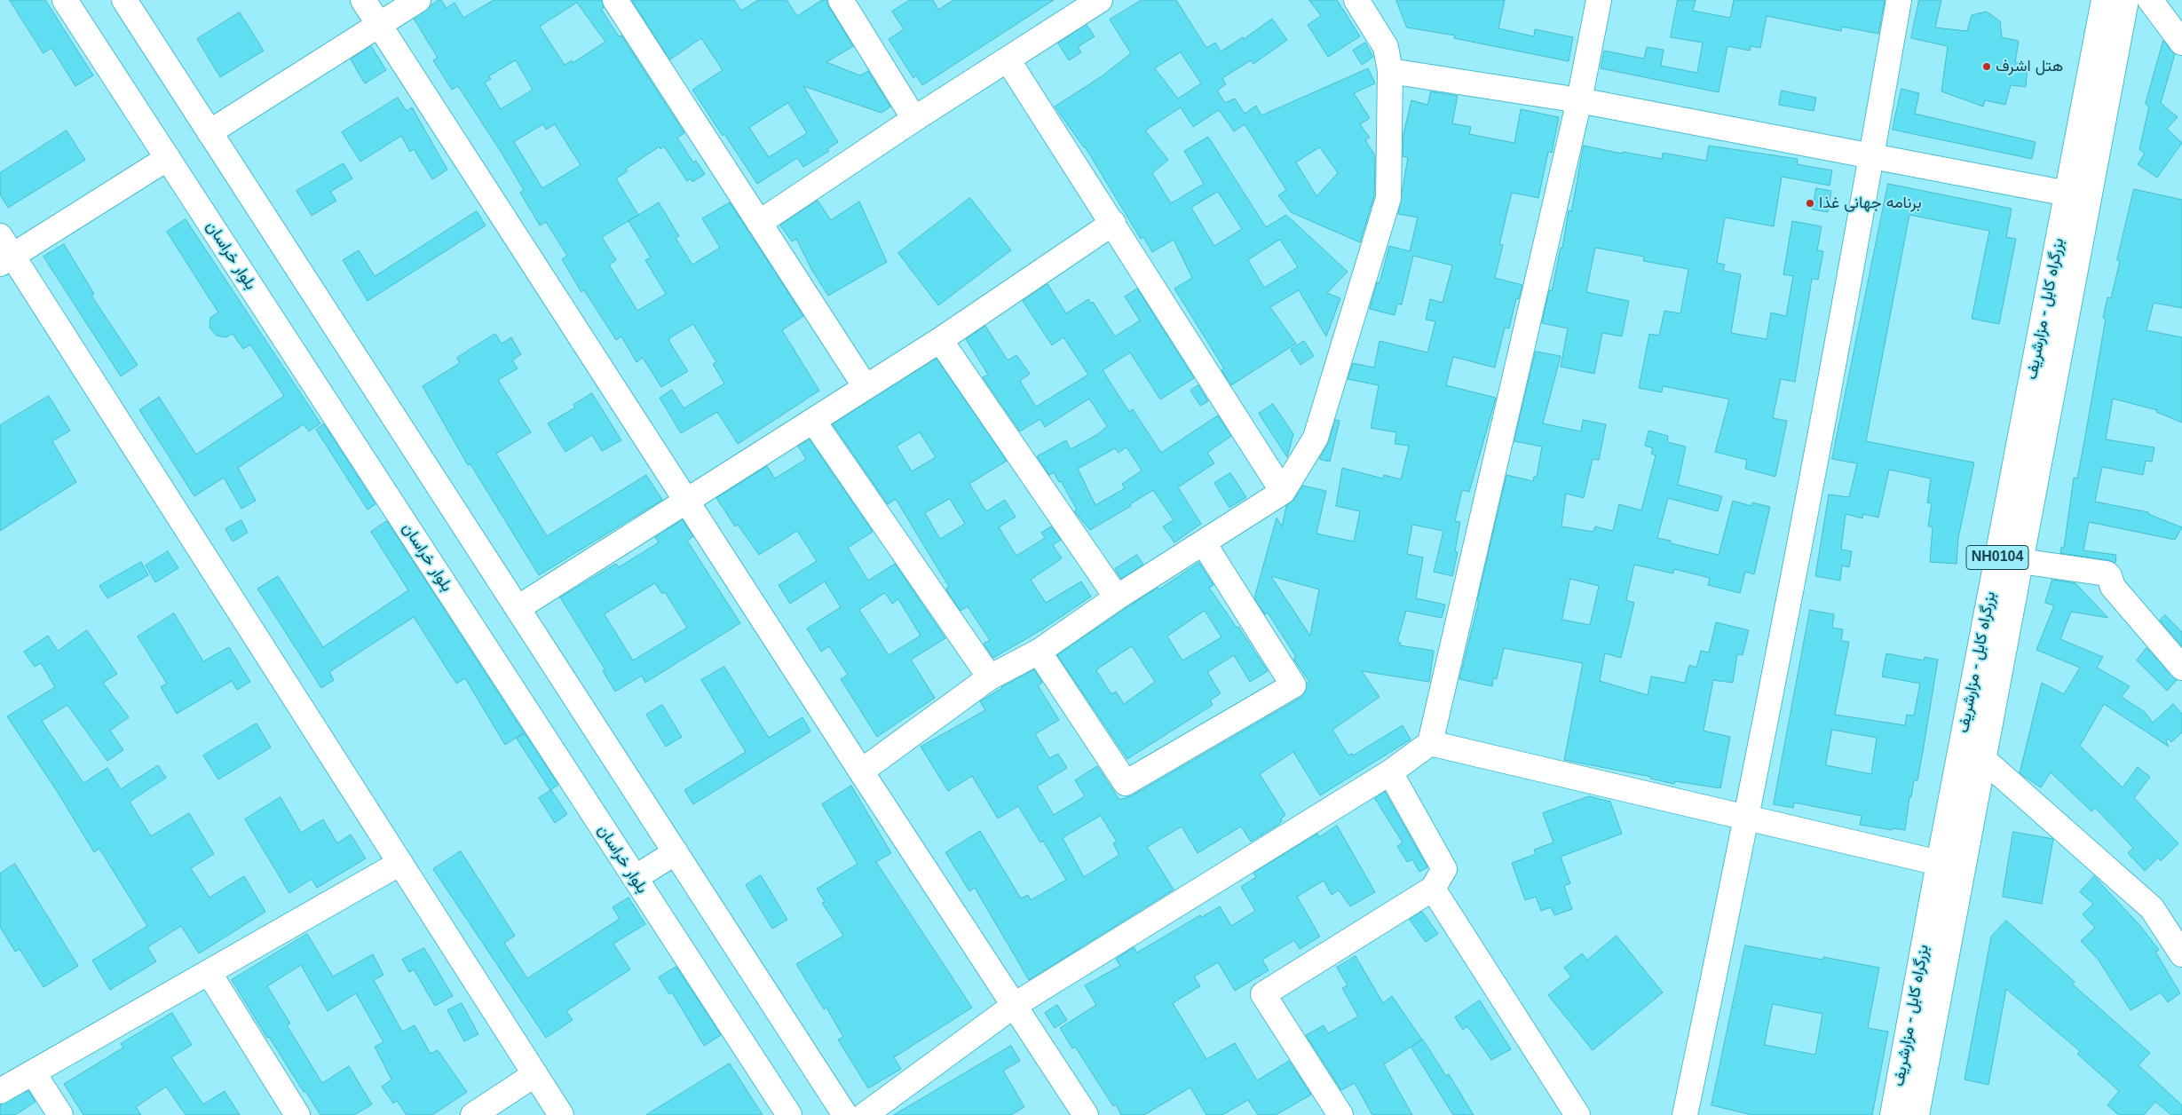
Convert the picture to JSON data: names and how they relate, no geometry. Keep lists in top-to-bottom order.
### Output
{
  "streets": {
    "main road": ["بلوار خراسان", "بزرگراه کابل - مزارشریف", "NH0104"]
  },
  "places": ["هتل اشرف", "برنامه جهانی غذا"]
}
